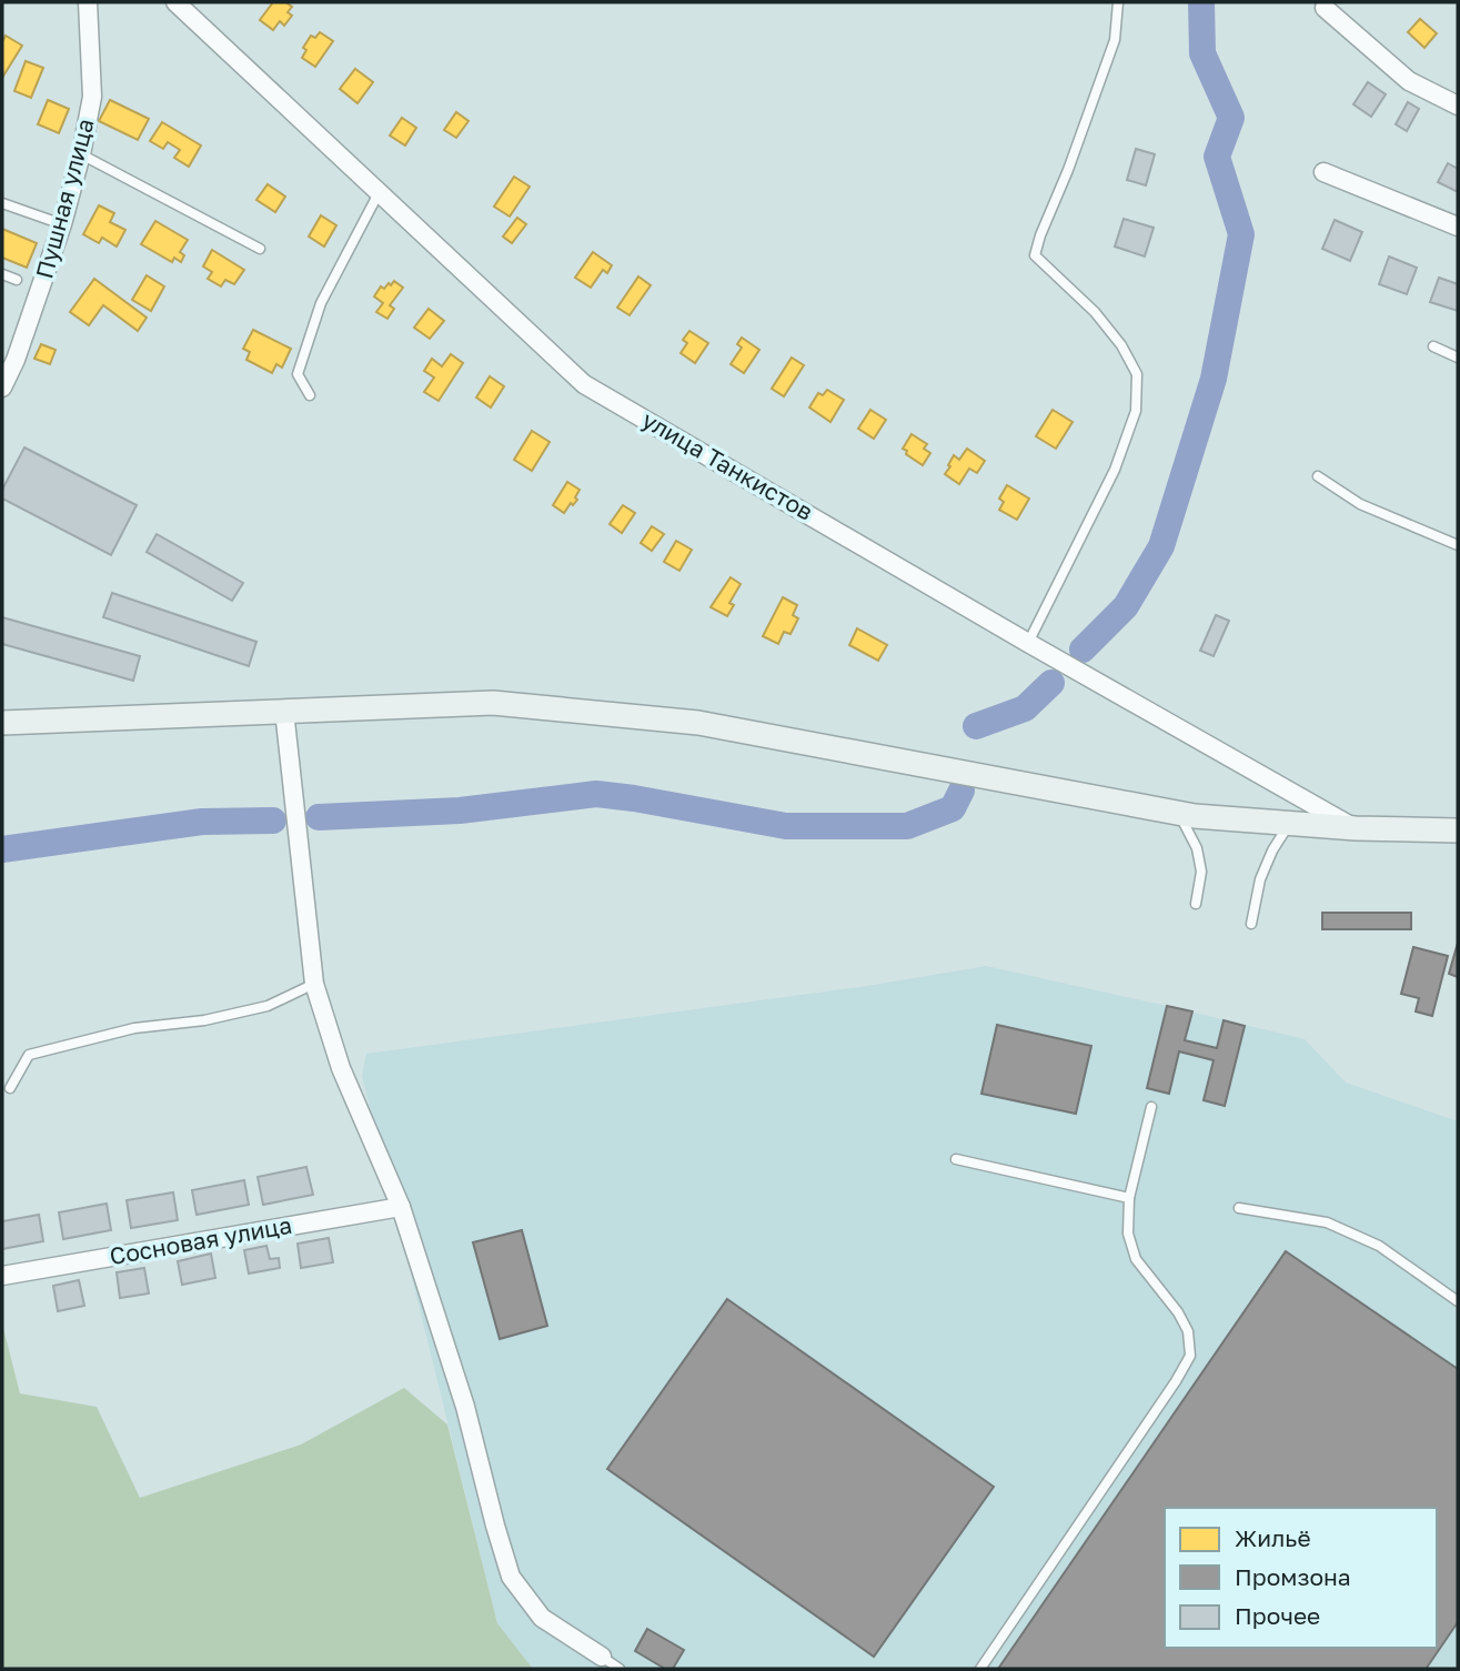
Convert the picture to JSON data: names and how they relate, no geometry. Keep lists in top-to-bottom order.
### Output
{
  "streets": {
    "street": ["Пушная улица", "улица Танкистов", "Сосновая улица"]
  },
  "legend": ["Жильё", "Промзона", "Прочее"]
}
